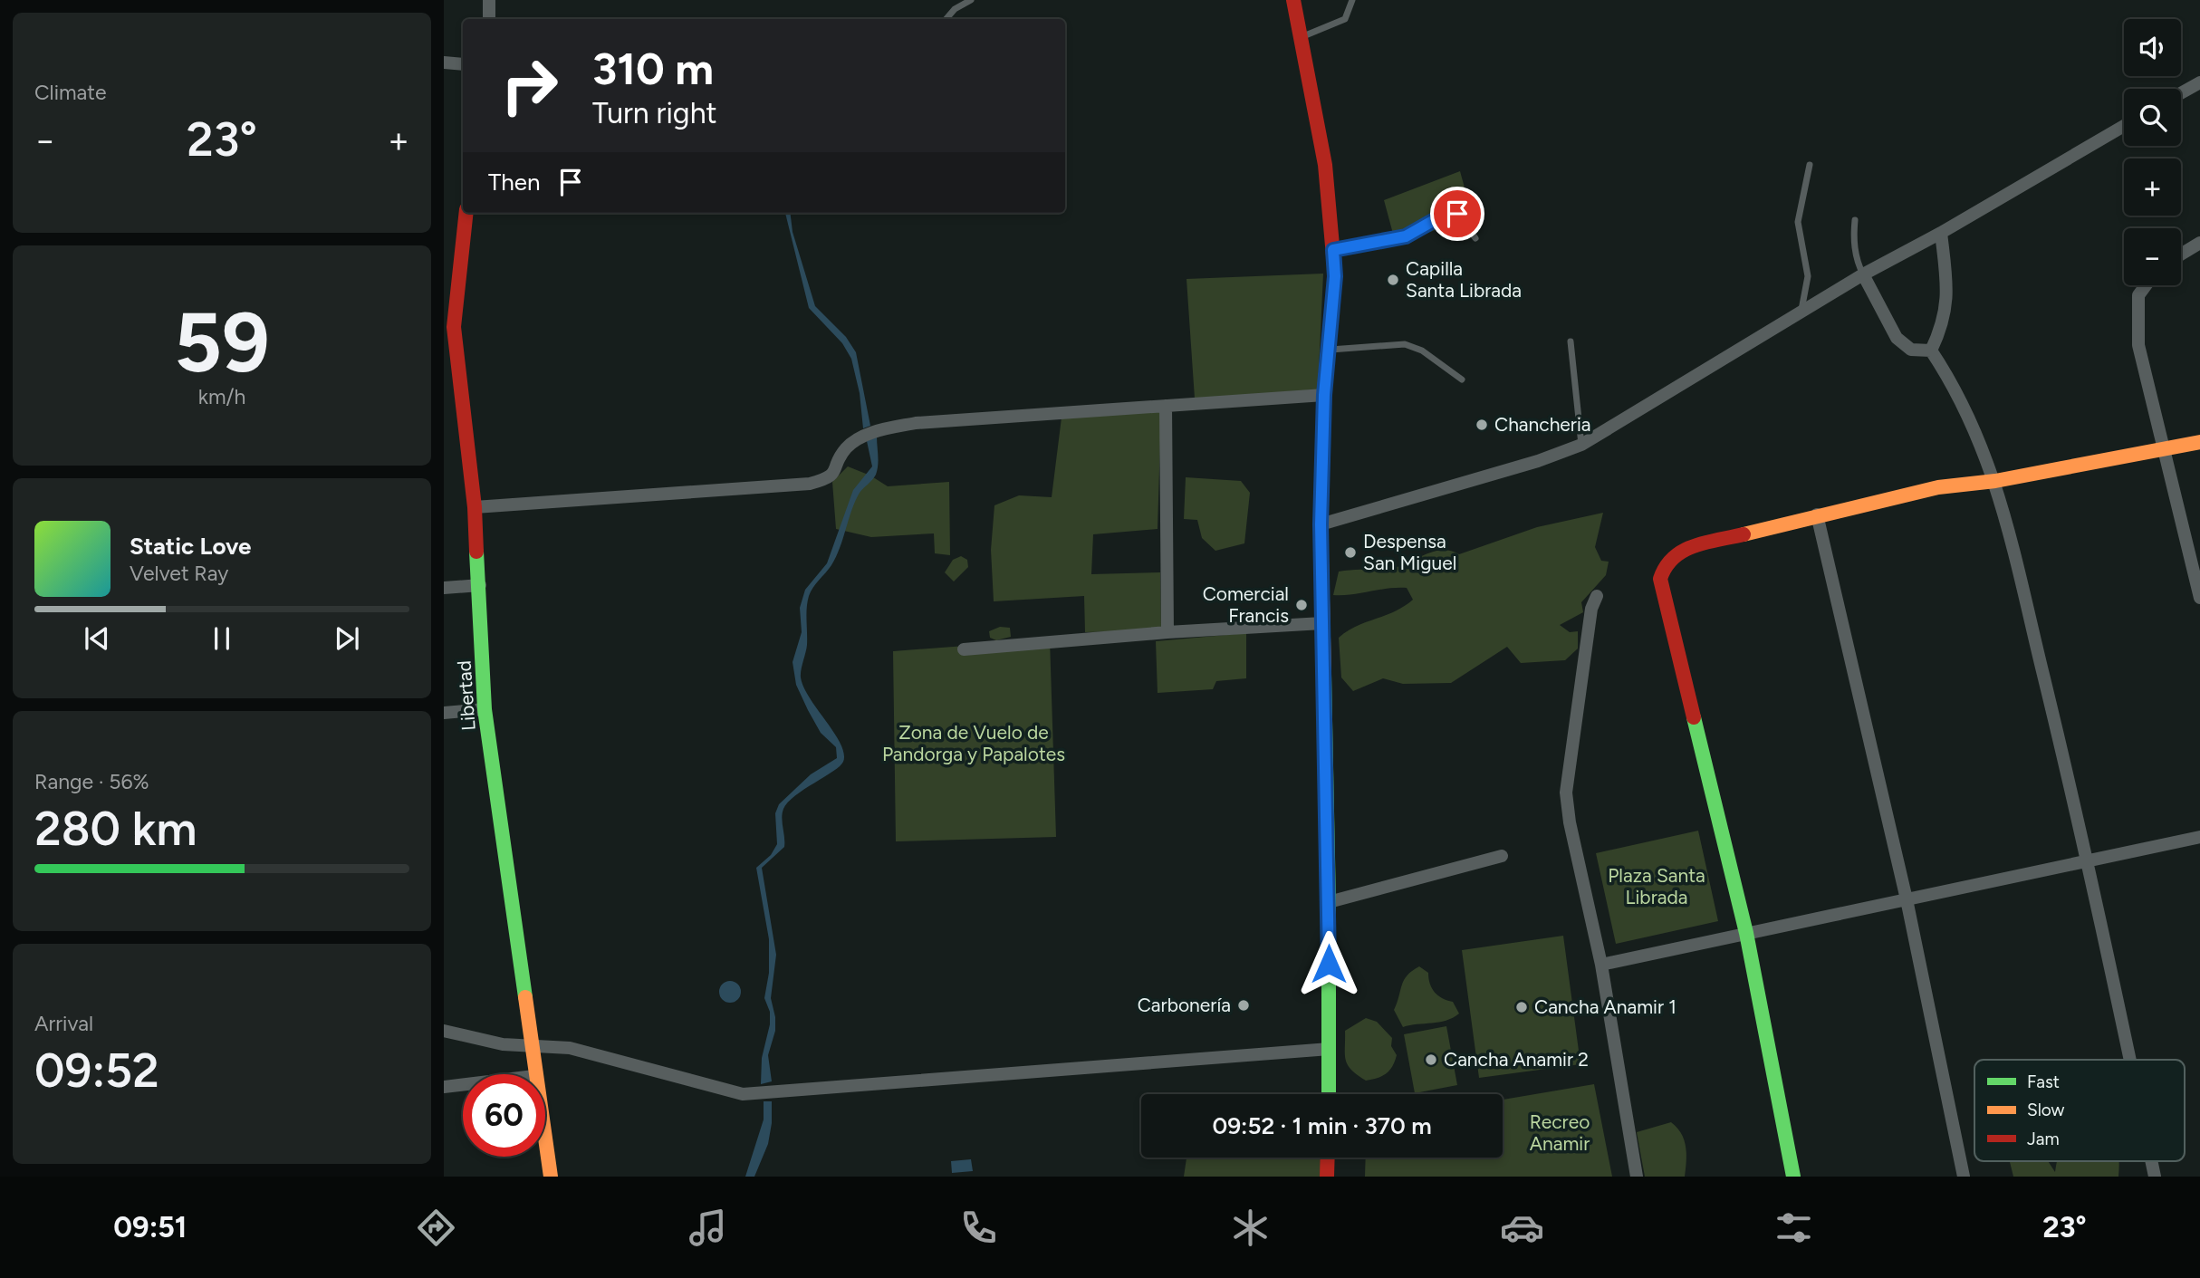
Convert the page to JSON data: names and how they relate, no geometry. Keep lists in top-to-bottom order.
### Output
{
  "streets": {
    "street": ["Libertad"]
  },
  "parks": ["Zona de Vuelo de Pandorga y Papalotes", "Plaza Santa Librada", "Recreo Anamir"],
  "places": [
    "Capilla Santa Librada",
    "Chancheria",
    "Despensa San Miguel",
    "Comercial Francis",
    "Carbonería",
    "Cancha Anamir 1",
    "Cancha Anamir 2"
  ],
  "legend": ["Fast", "Slow", "Jam"],
  "page": {
    "tile": [
      "Climate",
      ["59", "km/h"],
      ["Range · 56%", "280 km"],
      ["Arrival", "09:52"]
    ],
    "map_buttons": ["+", "−"],
    "turn": ["310 m", "Turn right"],
    "heat": ["−", "23°", "+"],
    "then": "Then",
    "song": ["Static Love", "Velvet Ray"],
    "limit": "60",
    "trip": "09:52 · 1 min · 370 m",
    "tabs": ["09:51", "23°"]
  }
}
